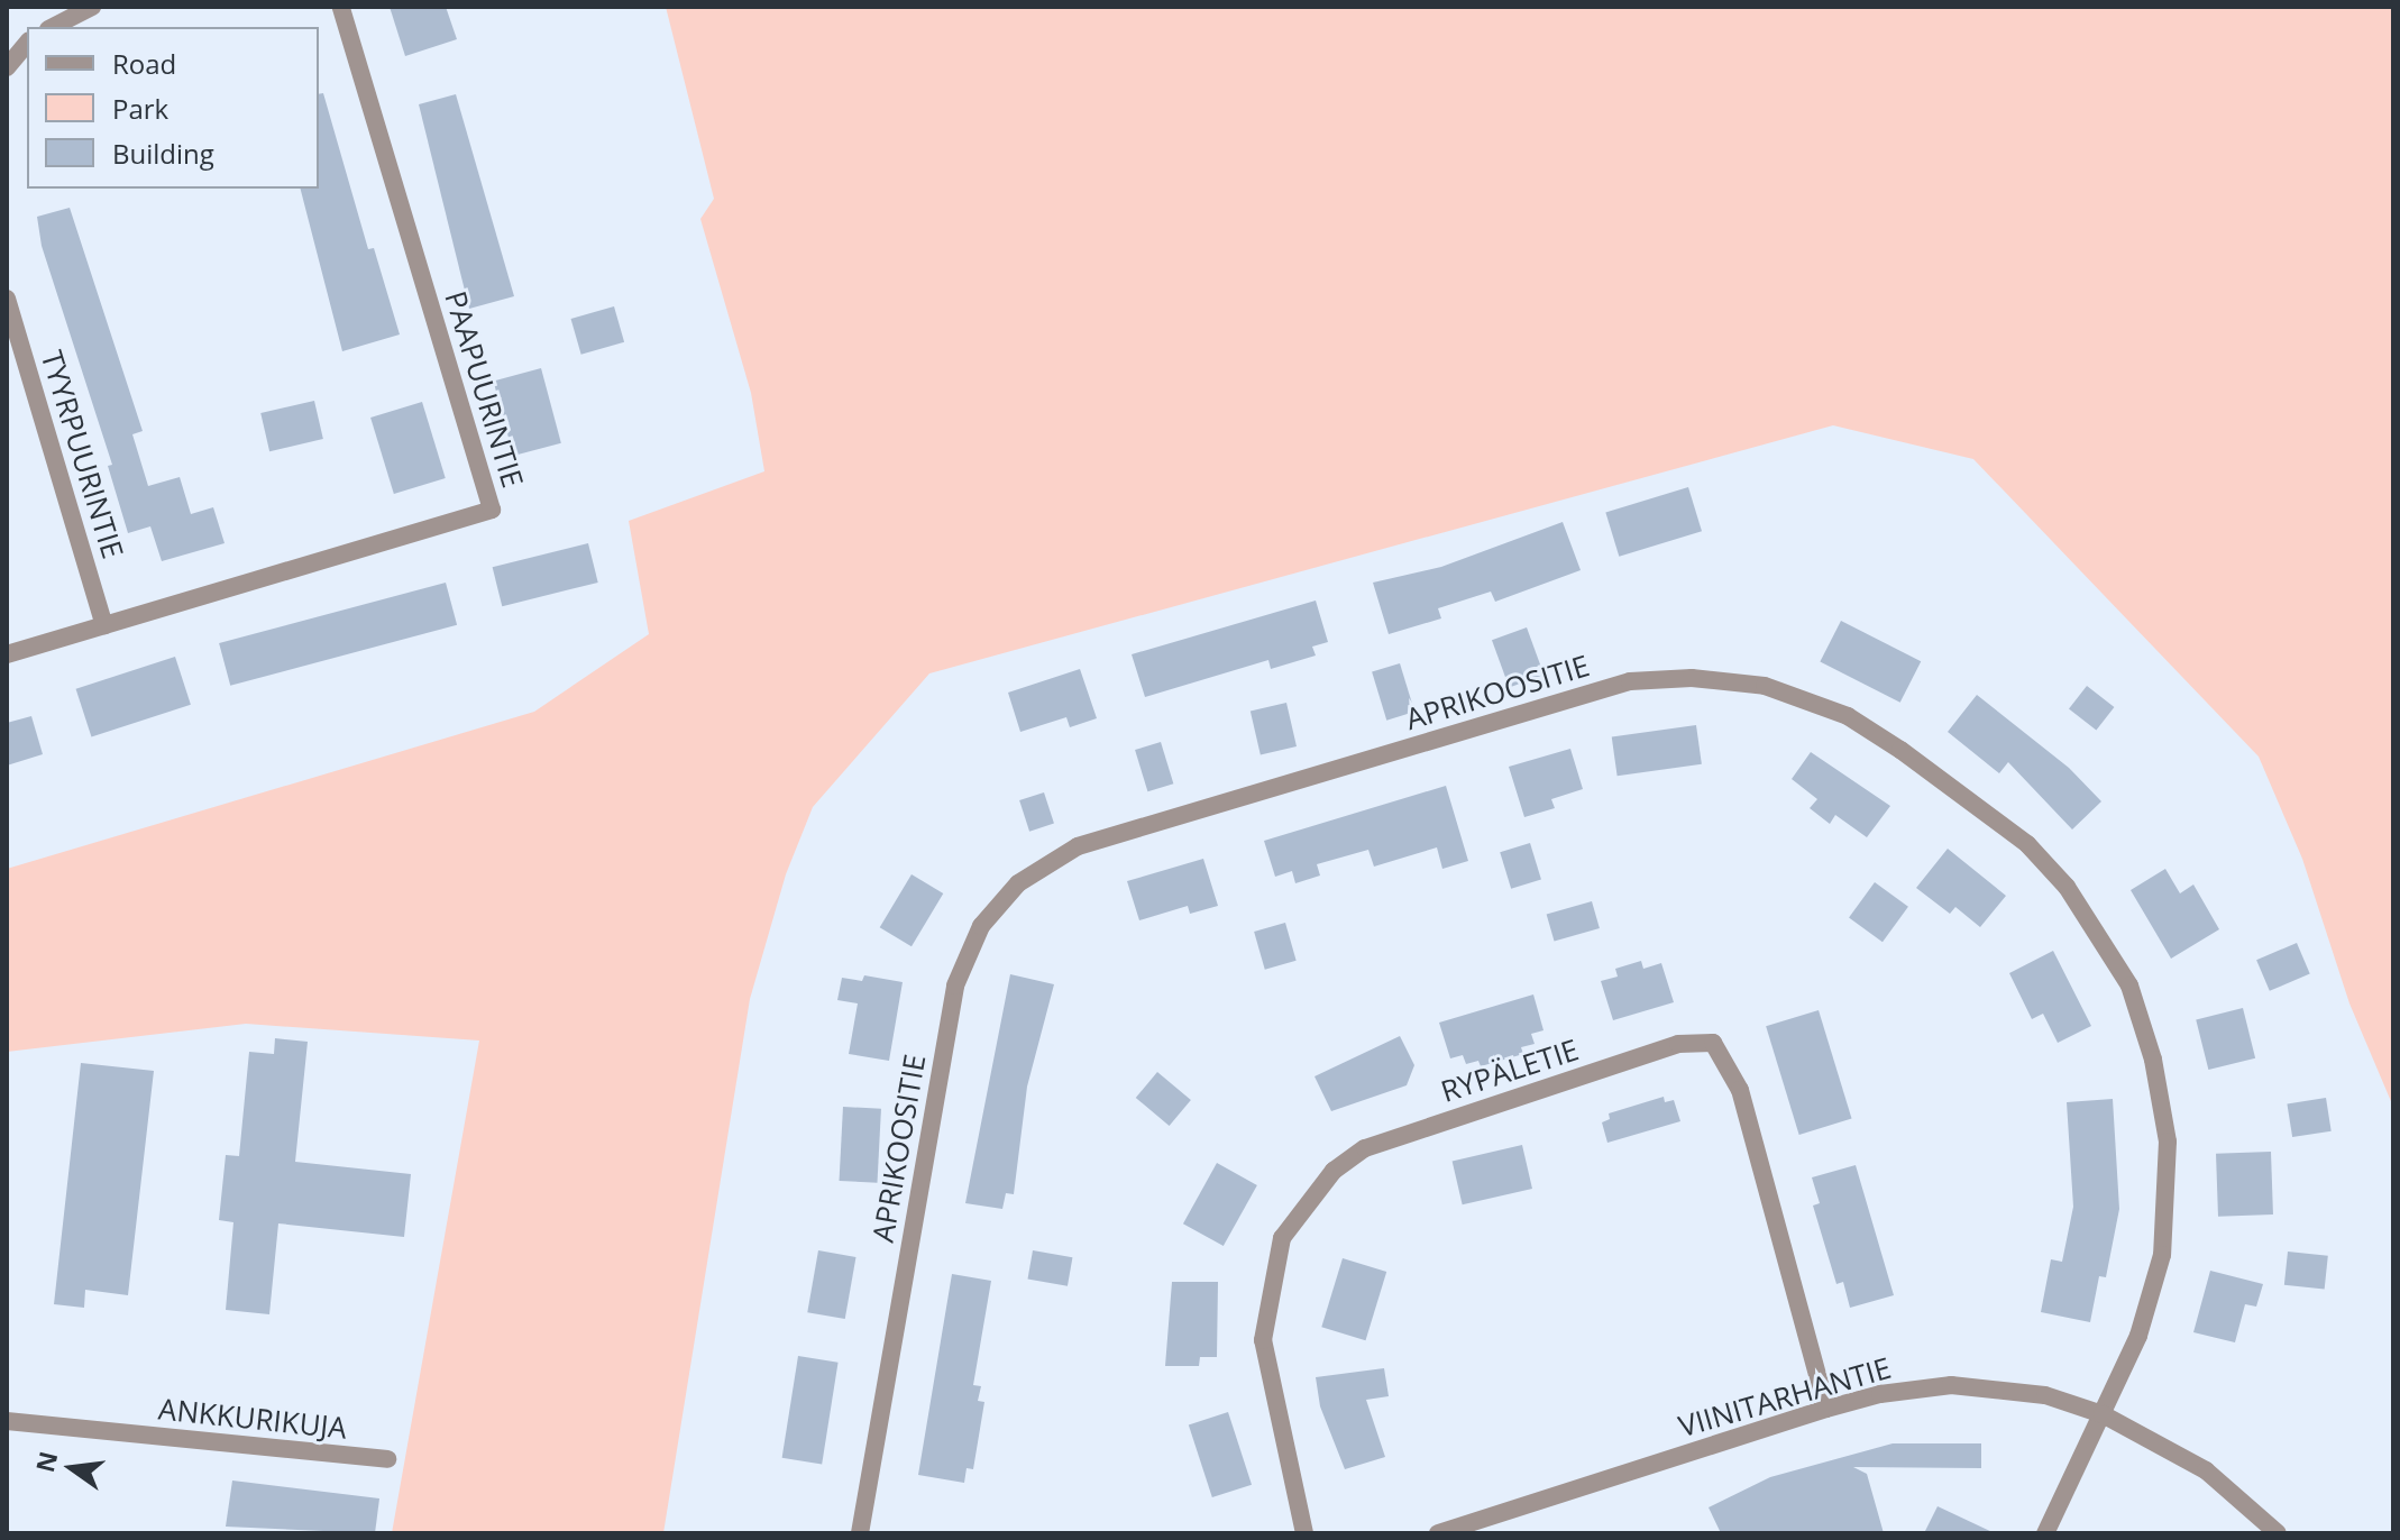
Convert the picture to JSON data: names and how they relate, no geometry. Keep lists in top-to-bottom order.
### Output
{
  "streets": {
    "street": [
      "PAAPUURINTIE",
      "TYYRPUURINTIE",
      "APRIKOOSITIE",
      "RYPÄLETIE",
      "VIINITARHANTIE",
      "ANKKURIKUJA"
    ]
  },
  "crossings": [
    ["PAAPUURINTIE", "TYYRPUURINTIE"],
    ["APRIKOOSITIE", "VIINITARHANTIE"],
    ["RYPÄLETIE", "VIINITARHANTIE"]
  ],
  "legend": ["Road", "Park", "Building"],
  "north": "left"
}
